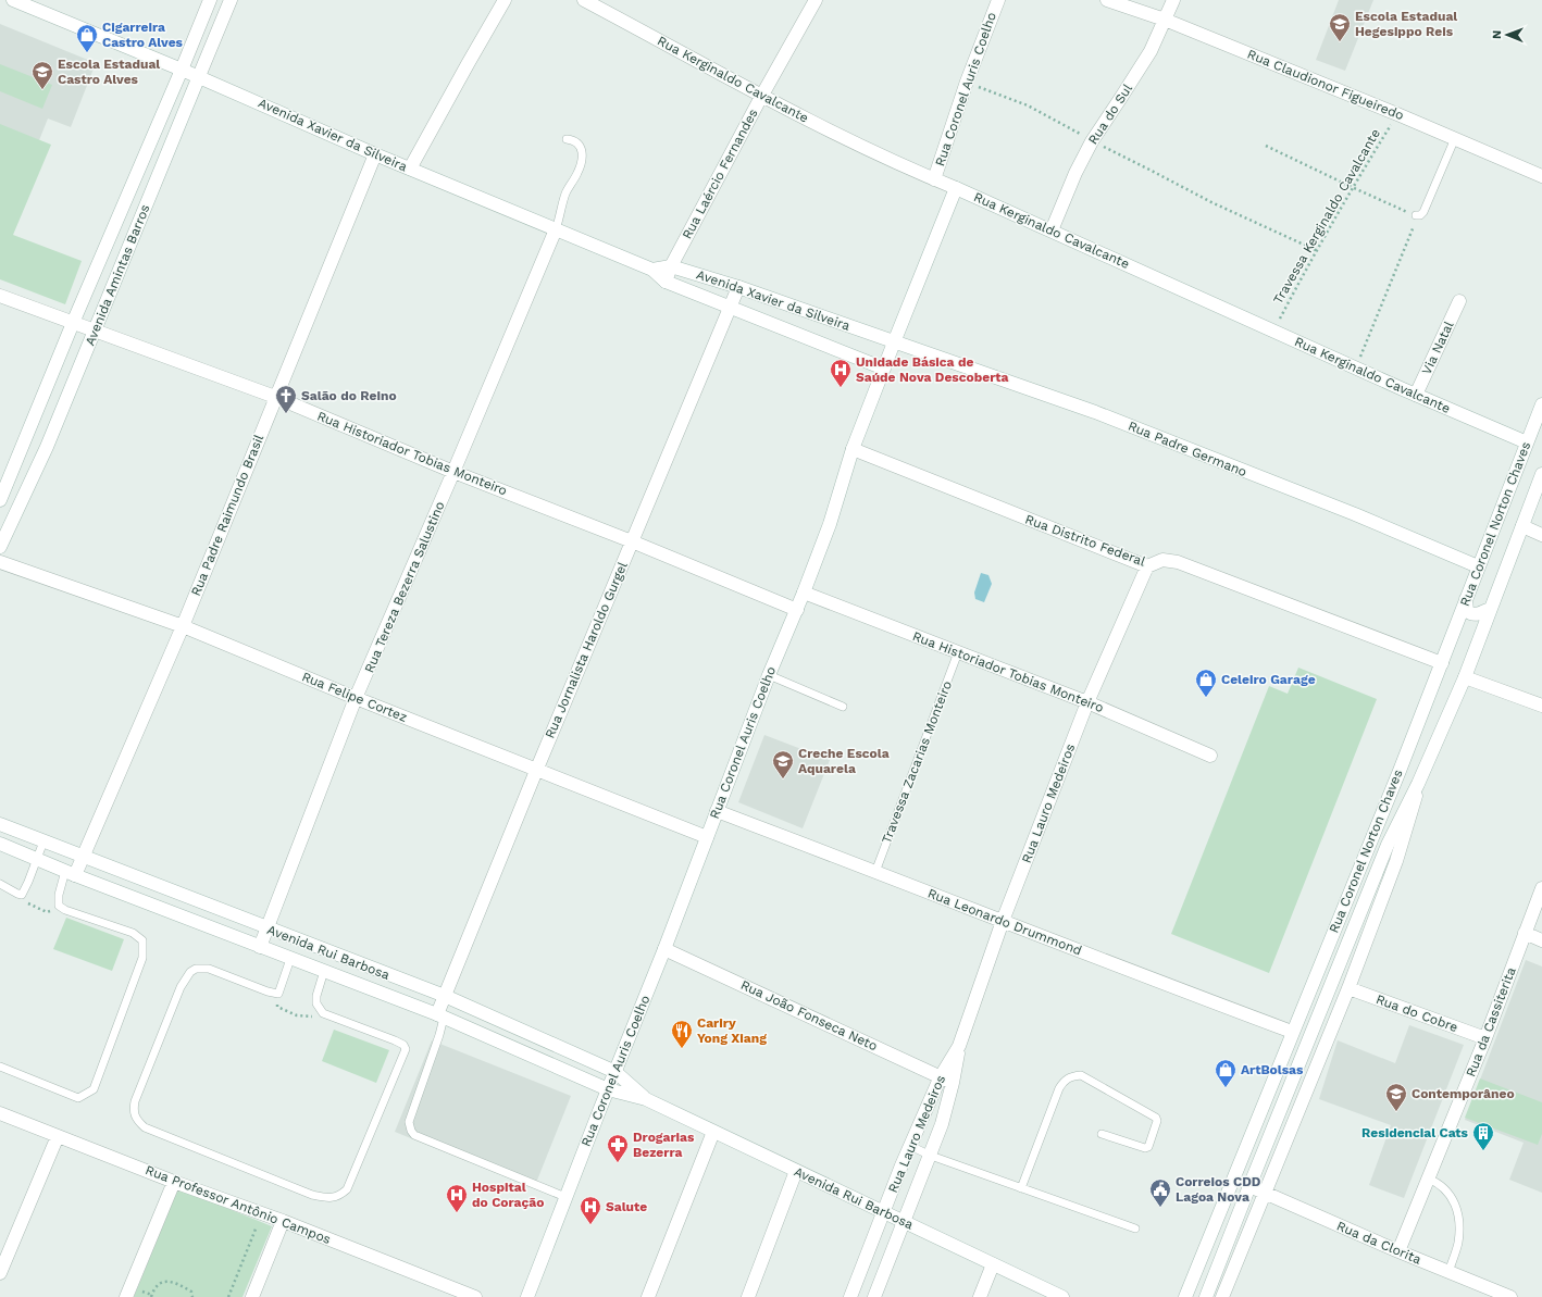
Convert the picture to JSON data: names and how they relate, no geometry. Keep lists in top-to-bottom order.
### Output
{
  "streets": {
    "street": [
      "Rua Kerginaldo Cavalcante",
      "Rua Claudionor Figueiredo",
      "Rua Coronel Auris Coelho",
      "Rua do Sul",
      "Avenida Xavier da Silveira",
      "Rua Laércio Fernandes",
      "Avenida Amintas Barros",
      "Via Natal",
      "Rua Padre Germano",
      "Rua Historiador Tobias Monteiro",
      "Rua Padre Raimundo Brasil",
      "Rua Coronel Norton Chaves",
      "Rua Distrito Federal",
      "Rua Tereza Bezerra Salustino",
      "Rua Jornalista Haroldo Gurgel",
      "Rua Felipe Cortez",
      "Rua Lauro Medeiros",
      "Rua Leonardo Drummond",
      "Avenida Rui Barbosa",
      "Rua do Cobre",
      "Rua João Fonseca Neto",
      "Rua da Cassiterita",
      "Rua Professor Antônio Campos",
      "Rua da Clorita"
    ],
    "lane": ["Travessa Zacarias Monteiro"],
    "path": ["Travessa Kerginaldo Cavalcante"]
  },
  "crossings": [
    ["Rua Kerginaldo Cavalcante", "Rua Coronel Auris Coelho"],
    ["Rua Kerginaldo Cavalcante", "Rua do Sul"],
    ["Rua Kerginaldo Cavalcante", "Rua Laércio Fernandes"],
    ["Rua Kerginaldo Cavalcante", "Travessa Kerginaldo Cavalcante"],
    ["Rua Kerginaldo Cavalcante", "Via Natal"],
    ["Rua Kerginaldo Cavalcante", "Rua Coronel Norton Chaves"],
    ["Rua Claudionor Figueiredo", "Rua do Sul"],
    ["Rua Claudionor Figueiredo", "Travessa Kerginaldo Cavalcante"],
    ["Rua Coronel Auris Coelho", "Avenida Xavier da Silveira"],
    ["Rua Coronel Auris Coelho", "Rua Padre Germano"],
    ["Rua Coronel Auris Coelho", "Rua Historiador Tobias Monteiro"],
    ["Rua Coronel Auris Coelho", "Rua Distrito Federal"],
    ["Rua Coronel Auris Coelho", "Rua Felipe Cortez"],
    ["Rua Coronel Auris Coelho", "Rua Leonardo Drummond"],
    ["Rua Coronel Auris Coelho", "Avenida Rui Barbosa"],
    ["Rua Coronel Auris Coelho", "Rua João Fonseca Neto"],
    ["Avenida Xavier da Silveira", "Rua Laércio Fernandes"],
    ["Avenida Xavier da Silveira", "Avenida Amintas Barros"],
    ["Avenida Xavier da Silveira", "Rua Padre Germano"],
    ["Avenida Xavier da Silveira", "Rua Padre Raimundo Brasil"],
    ["Avenida Xavier da Silveira", "Rua Tereza Bezerra Salustino"],
    ["Avenida Xavier da Silveira", "Rua Jornalista Haroldo Gurgel"],
    ["Avenida Amintas Barros", "Rua Historiador Tobias Monteiro"],
    ["Rua Padre Germano", "Rua Coronel Norton Chaves"],
    ["Rua Historiador Tobias Monteiro", "Rua Padre Raimundo Brasil"],
    ["Rua Historiador Tobias Monteiro", "Rua Tereza Bezerra Salustino"],
    ["Rua Historiador Tobias Monteiro", "Rua Jornalista Haroldo Gurgel"],
    ["Rua Historiador Tobias Monteiro", "Travessa Zacarias Monteiro"],
    ["Rua Historiador Tobias Monteiro", "Rua Lauro Medeiros"],
    ["Rua Padre Raimundo Brasil", "Rua Felipe Cortez"],
    ["Rua Padre Raimundo Brasil", "Avenida Rui Barbosa"],
    ["Rua Coronel Norton Chaves", "Rua Distrito Federal"],
    ["Rua Coronel Norton Chaves", "Rua Leonardo Drummond"],
    ["Rua Coronel Norton Chaves", "Rua do Cobre"],
    ["Rua Coronel Norton Chaves", "Rua da Clorita"],
    ["Rua Distrito Federal", "Rua Lauro Medeiros"],
    ["Rua Tereza Bezerra Salustino", "Rua Felipe Cortez"],
    ["Rua Tereza Bezerra Salustino", "Avenida Rui Barbosa"],
    ["Rua Jornalista Haroldo Gurgel", "Rua Felipe Cortez"],
    ["Rua Jornalista Haroldo Gurgel", "Avenida Rui Barbosa"],
    ["Travessa Zacarias Monteiro", "Rua Leonardo Drummond"],
    ["Rua Lauro Medeiros", "Rua Leonardo Drummond"],
    ["Rua Lauro Medeiros", "Avenida Rui Barbosa"],
    ["Rua Lauro Medeiros", "Rua João Fonseca Neto"],
    ["Rua do Cobre", "Rua da Cassiterita"],
    ["Rua da Cassiterita", "Rua da Clorita"]
  ],
  "places": {
    "school or university": [
      "Escola Estadual Hegesippo Reis",
      "Escola Estadual Castro Alves",
      "Creche Escola Aquarela",
      "Contemporâneo"
    ],
    "shop": ["Cigarreira Castro Alves", "Celeiro Garage", "ArtBolsas"],
    "hospital": ["Unidade Básica de Saúde Nova Descoberta", "Hospital do Coração", "Salute"],
    "church": ["Salão do Reino"],
    "restaurant": ["Cariry Yong Xiang"],
    "building": ["Residencial Cats"],
    "pharmacy": ["Drogarias Bezerra"],
    "public building": ["Correios CDD Lagoa Nova"]
  },
  "north": "left"
}
